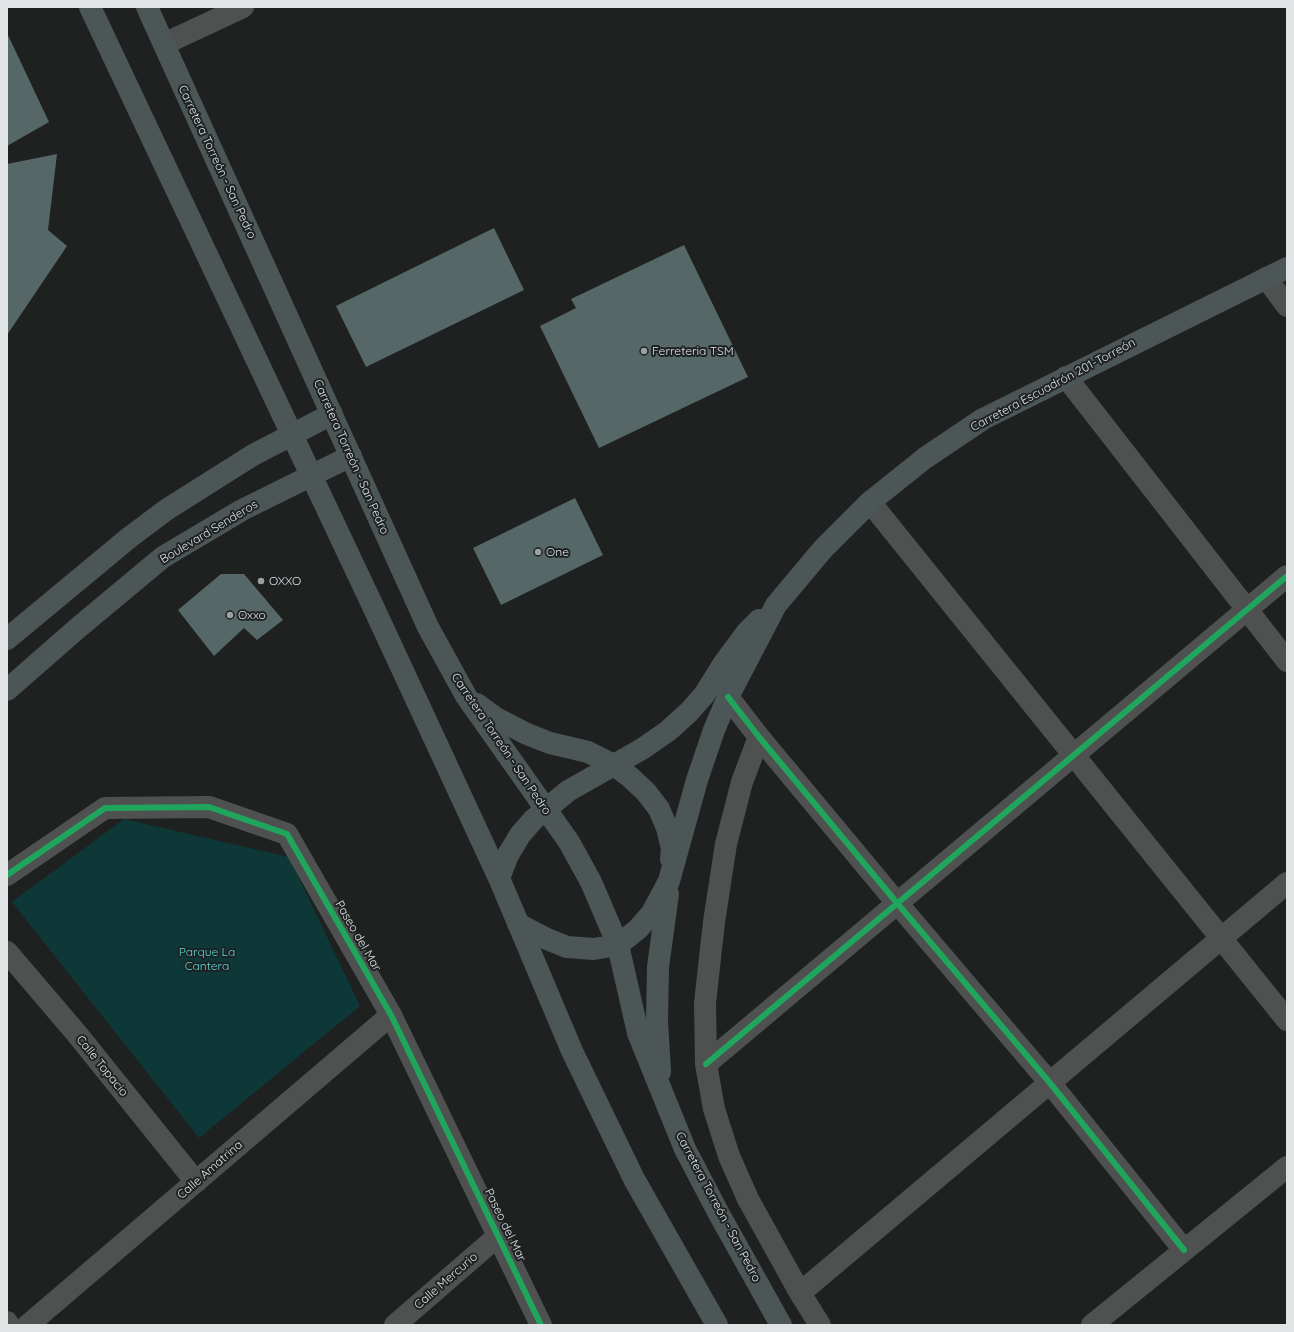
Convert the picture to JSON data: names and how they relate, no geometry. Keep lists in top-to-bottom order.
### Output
{
  "streets": {
    "main road": ["Carretera Torreón - San Pedro", "Carretera Escuadrón 201-Torreón", "Boulevard Senderos"],
    "street": [
      "Paseo del Mar",
      "Calle Topacio",
      "Calle Amatrina",
      "Calle Mercurio"
    ]
  },
  "crossings": [
    ["Carretera Torreón - San Pedro", "Boulevard Senderos"],
    ["Paseo del Mar", "Calle Amatrina"],
    ["Paseo del Mar", "Calle Mercurio"],
    ["Calle Topacio", "Calle Amatrina"]
  ],
  "parks": ["Parque La Cantera"],
  "places": [
    "Ferreteria TSM",
    "One",
    "OXXO",
    "Oxxo"
  ]
}
